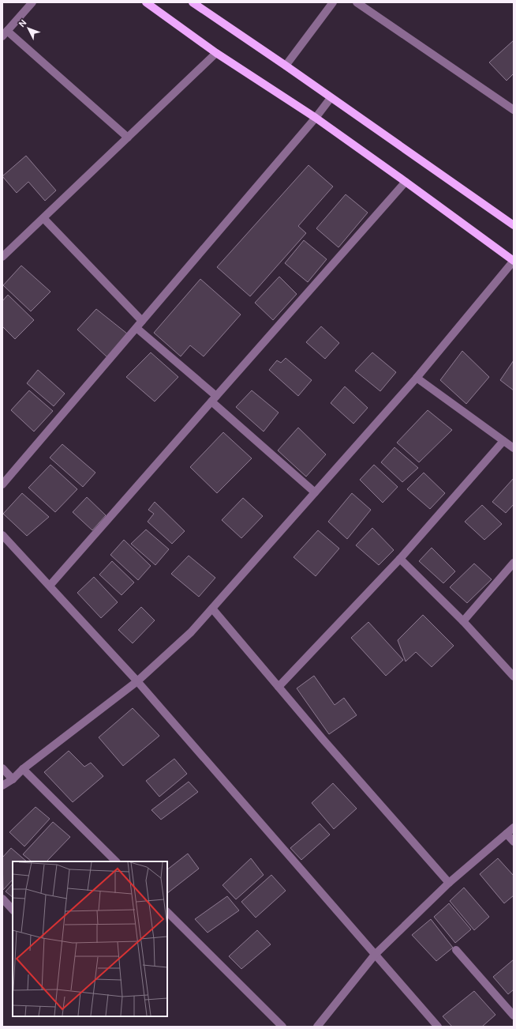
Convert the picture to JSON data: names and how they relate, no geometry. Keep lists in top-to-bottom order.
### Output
{
  "north": "top left"
}
